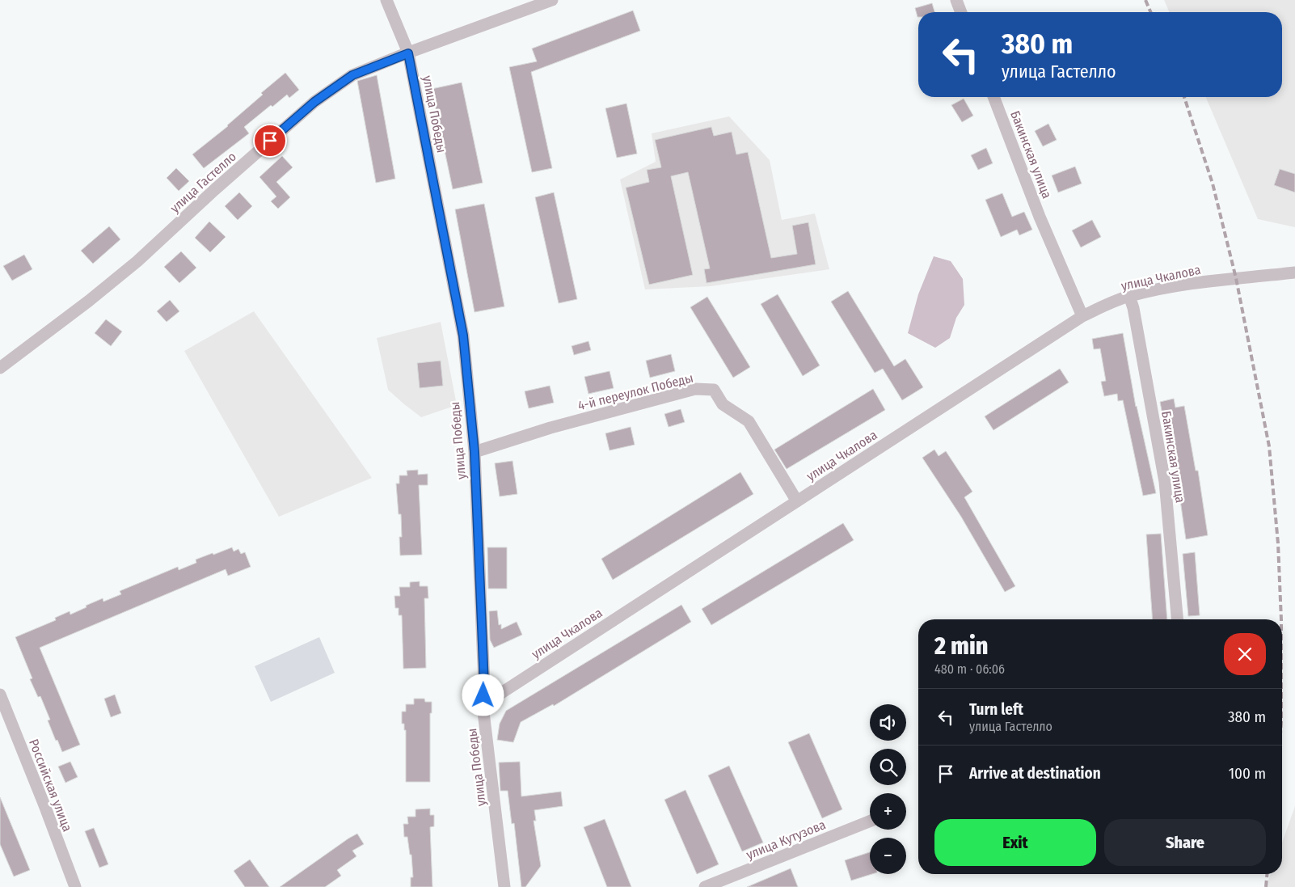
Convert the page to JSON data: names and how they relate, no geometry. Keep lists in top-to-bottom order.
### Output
{
  "streets": {
    "street": [
      "улица Победы",
      "Бакинская улица",
      "улица Гастелло",
      "улица Чкалова",
      "4-й переулок Победы",
      "Российская улица",
      "улица Кутузова"
    ]
  },
  "crossings": [
    ["улица Победы", "улица Гастелло"],
    ["улица Победы", "улица Чкалова"],
    ["улица Победы", "4-й переулок Победы"],
    ["Бакинская улица", "улица Чкалова"],
    ["улица Чкалова", "4-й переулок Победы"]
  ],
  "page": {
    "turn": ["380 m", "улица Гастелло"],
    "heading": ["2 min", "480 m · 06:06"],
    "list": [
      {
        "name": "Turn left",
        "note": "улица Гастелло",
        "value": "380 m"
      },
      {
        "name": "Arrive at destination",
        "value": "100 m"
      }
    ],
    "map_buttons": ["+", "−"],
    "buttons": ["Exit", "Share"]
  }
}
